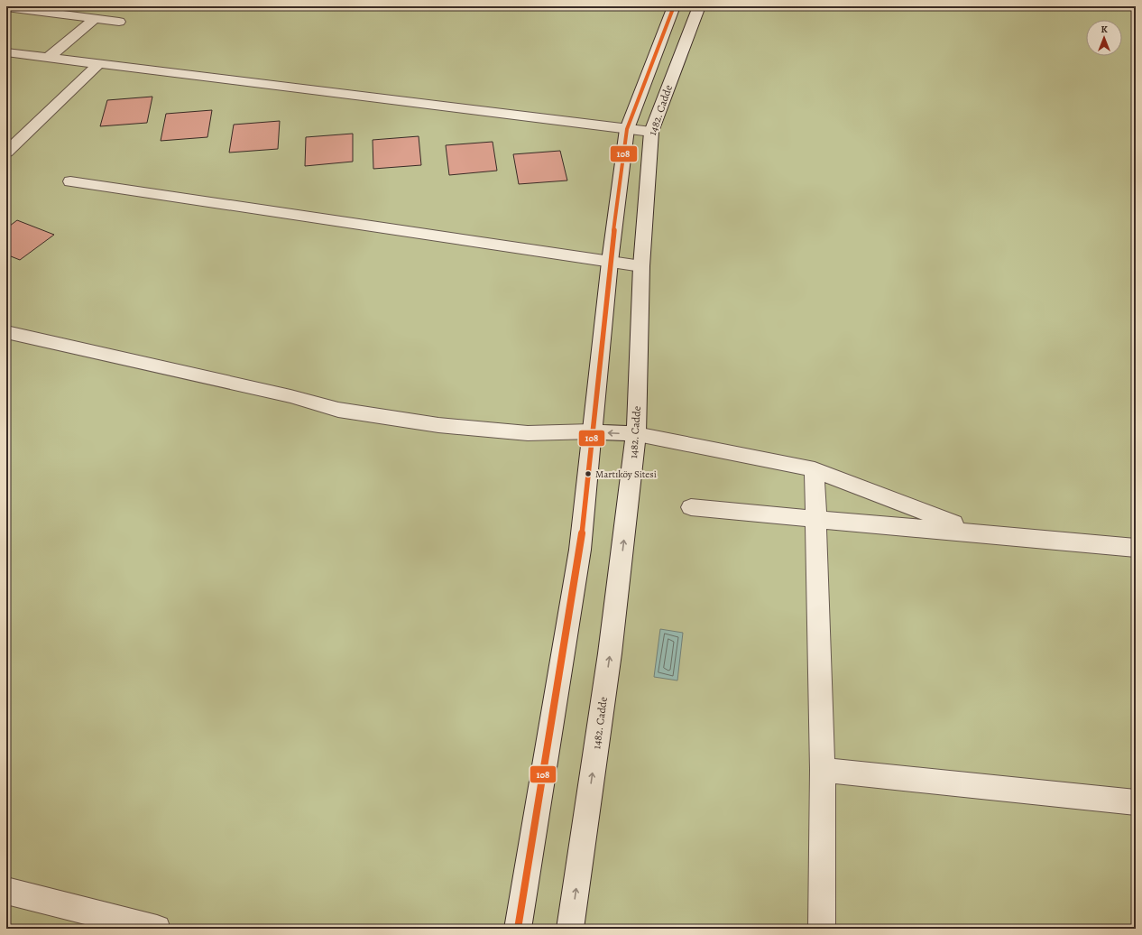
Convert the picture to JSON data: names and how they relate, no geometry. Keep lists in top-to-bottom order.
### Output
{
  "streets": {
    "street": ["1482. Cadde"]
  },
  "places": ["Martıköy Sitesi"],
  "lines": ["transit line 108"],
  "north": "top"
}
